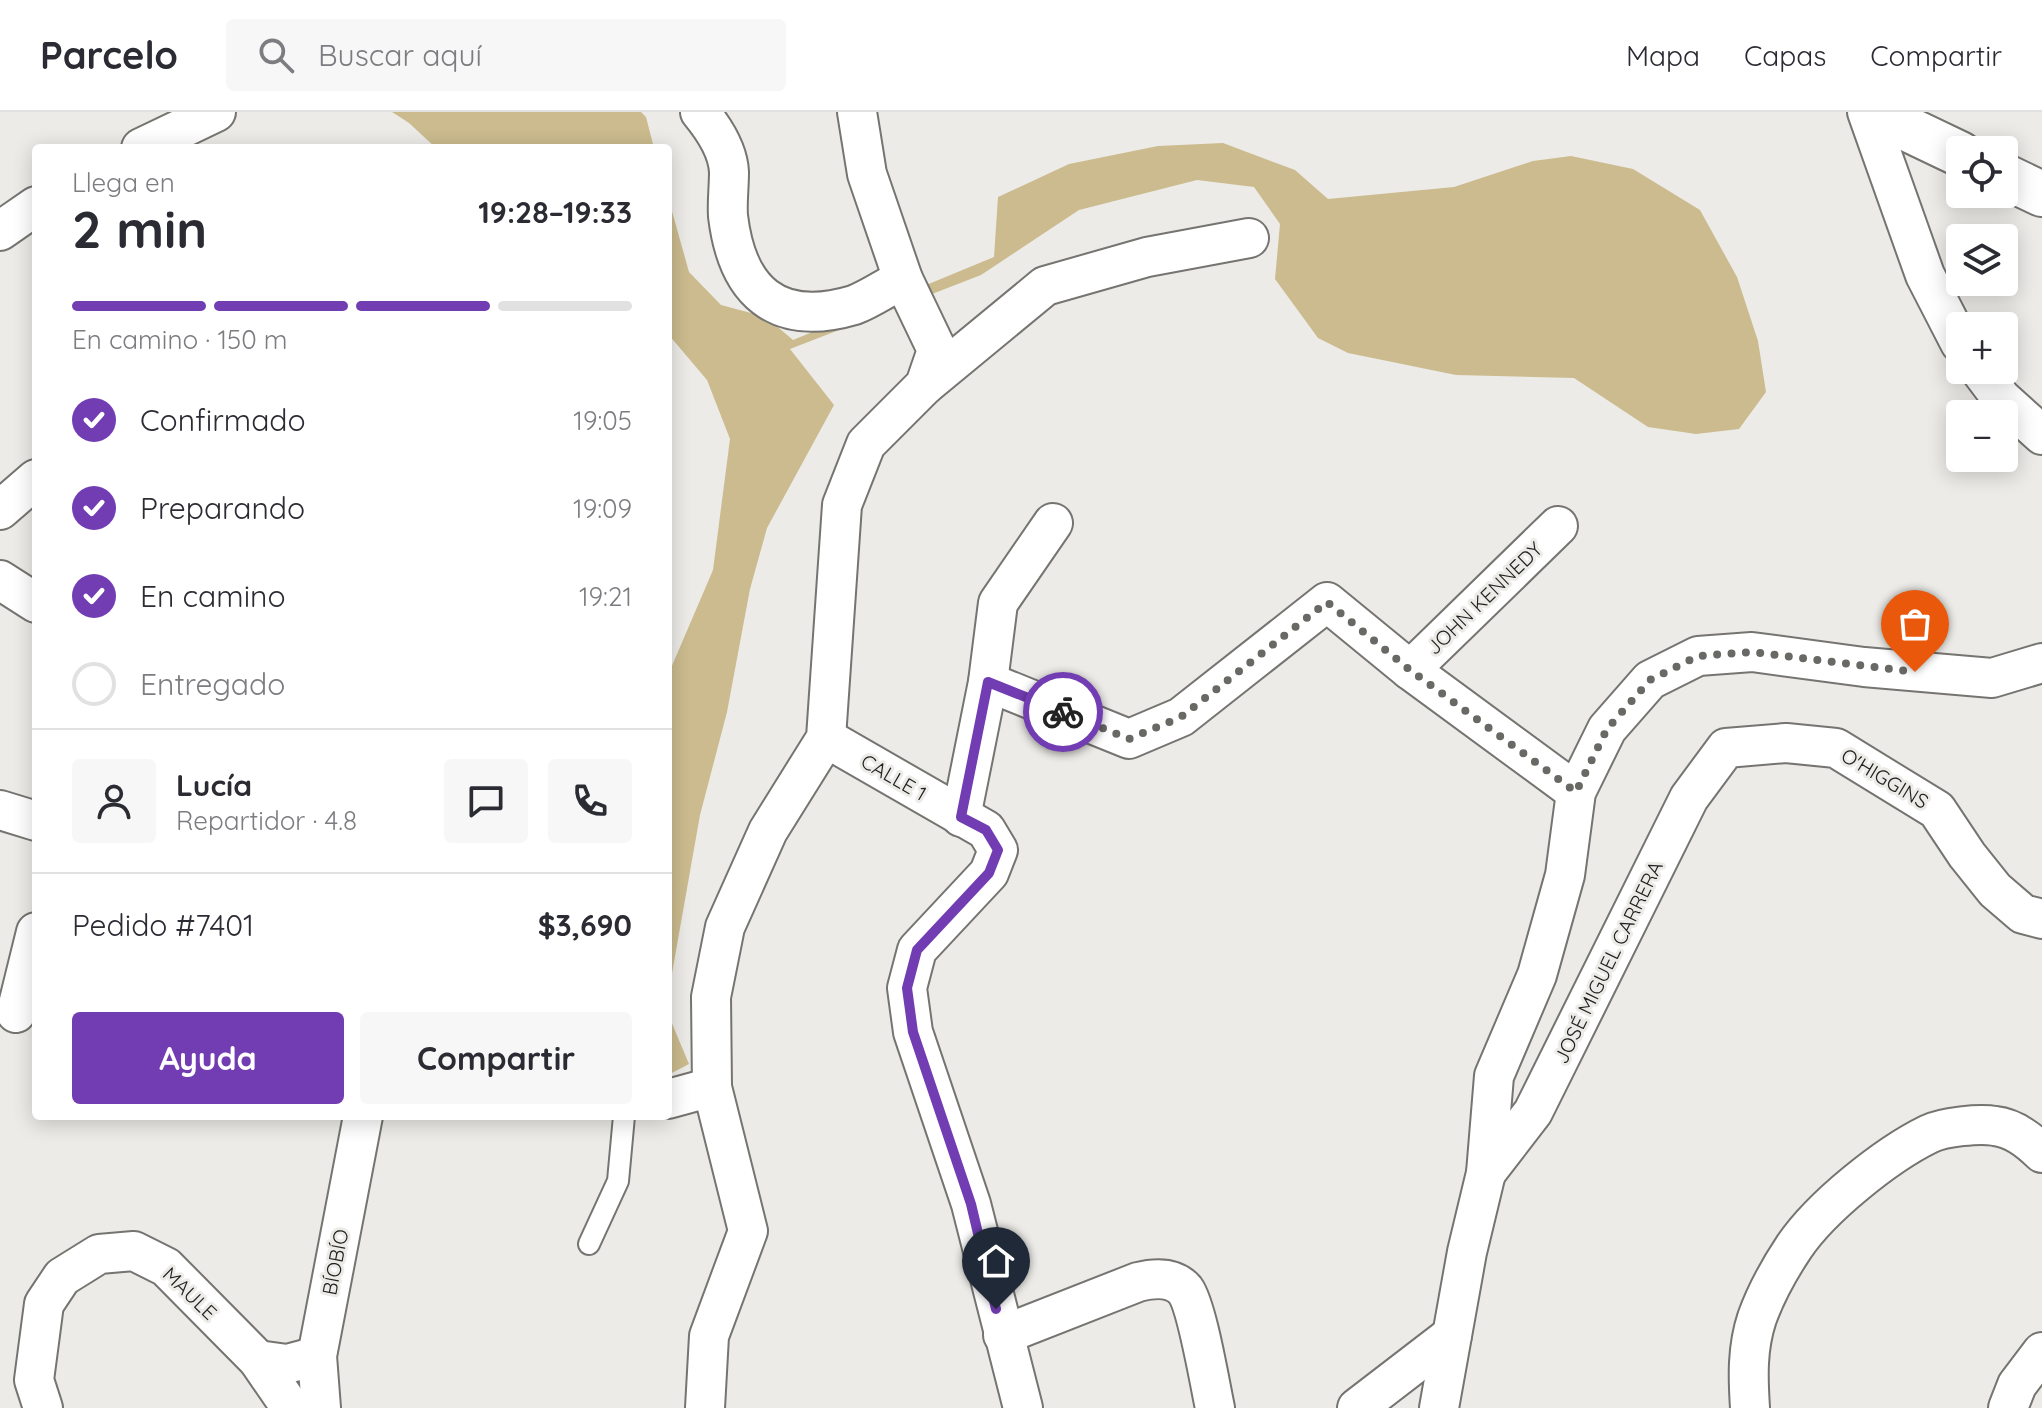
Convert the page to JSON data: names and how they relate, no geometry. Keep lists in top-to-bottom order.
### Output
{
  "streets": {
    "street": [
      "JOHN KENNEDY",
      "CALLE 1",
      "O'HIGGINS",
      "JOSÉ MIGUEL CARRERA",
      "BÍOBÍO",
      "MAULE"
    ]
  },
  "crossings": [
    ["O'HIGGINS", "JOSÉ MIGUEL CARRERA"]
  ],
  "page": {
    "header": "Parcelo",
    "search": "Buscar aquí",
    "nav": ["Mapa", "Capas", "Compartir"],
    "map_buttons": ["+", "−"],
    "heading": ["2 min", "Llega en", "19:28–19:33"],
    "panel": [
      "Lucía",
      "Repartidor · 4.8",
      "Pedido #7401",
      "$3,690"
    ],
    "bar": "En camino · 150 m",
    "list": [
      ["Confirmado", "19:05"],
      ["Preparando", "19:09"],
      ["En camino", "19:21"],
      "Entregado"
    ],
    "buttons": ["Ayuda", "Compartir"]
  }
}
